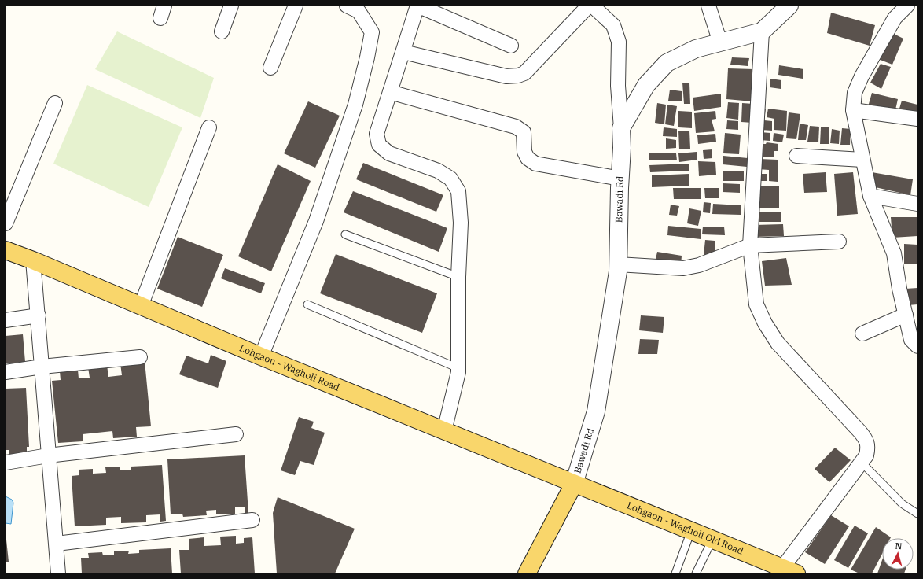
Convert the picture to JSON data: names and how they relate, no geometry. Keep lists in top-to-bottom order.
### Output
{
  "streets": {
    "main road": ["Lohgaon - Wagholi Road", "Lohgaon - Wagholi Old Road"],
    "street": ["Bawadi Rd"]
  },
  "crossings": [
    ["Bawadi Rd", "Lohgaon - Wagholi Road"],
    ["Bawadi Rd", "Lohgaon - Wagholi Old Road"],
    ["Lohgaon - Wagholi Road", "Lohgaon - Wagholi Old Road"]
  ],
  "north": "top"
}
